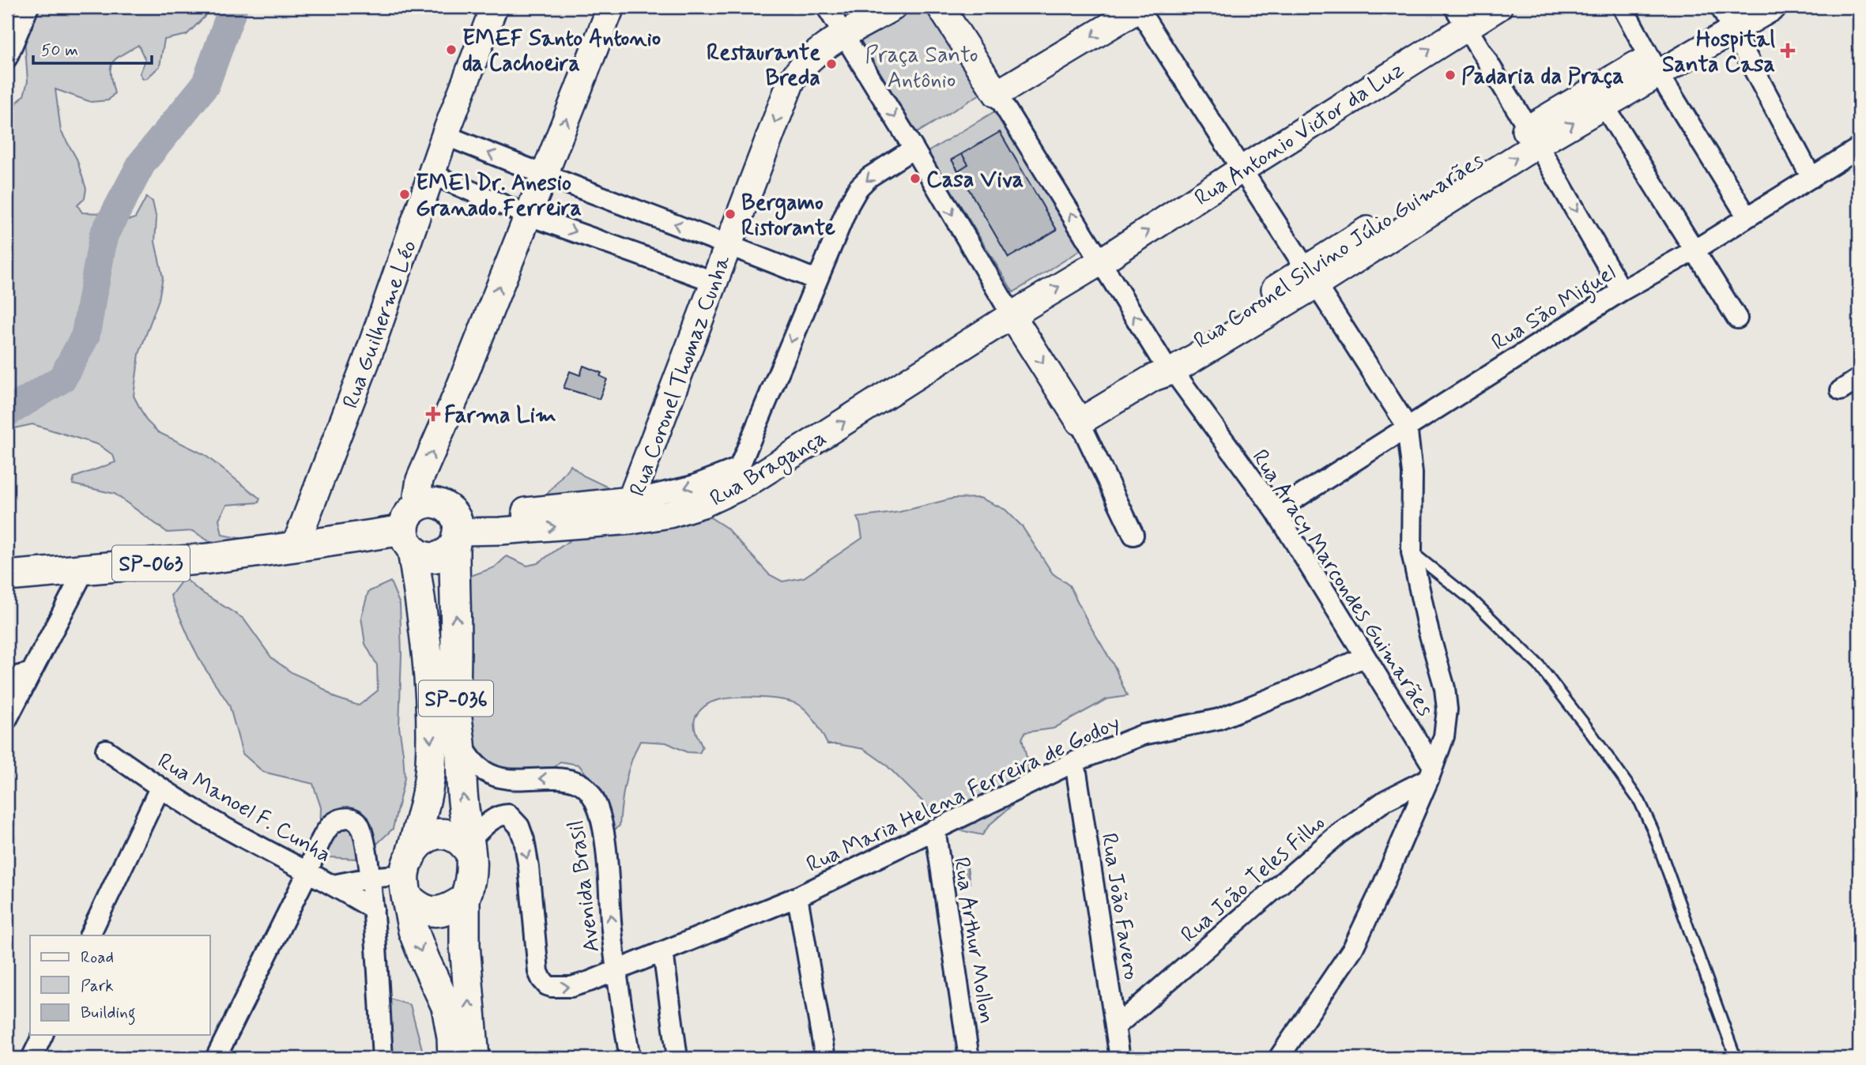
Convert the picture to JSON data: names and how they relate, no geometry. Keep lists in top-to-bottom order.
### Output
{
  "streets": {
    "main road": ["SP-063", "SP-036"],
    "street": [
      "Rua Antonio Victor da Luz",
      "Rua Coronel Silvino Júlio Guimarães",
      "Rua São Miguel",
      "Rua Guilherme Léo",
      "Rua Coronel Thomaz Cunha",
      "Rua Bragança",
      "Rua Aracy Marcondes Guimarães",
      "Rua Maria Helena Ferreira de Godoy",
      "Rua Manoel F. Cunha",
      "Rua João Teles Filho",
      "Avenida Brasil",
      "Rua João Favero",
      "Rua Arthur Mollon"
    ]
  },
  "crossings": [
    ["Rua Antonio Victor da Luz", "Rua Bragança"],
    ["Rua Antonio Victor da Luz", "Rua Aracy Marcondes Guimarães"],
    ["Rua Coronel Silvino Júlio Guimarães", "Rua Aracy Marcondes Guimarães"],
    ["Rua São Miguel", "Rua Aracy Marcondes Guimarães"],
    ["Rua Guilherme Léo", "SP-063"],
    ["Rua Coronel Thomaz Cunha", "Rua Bragança"],
    ["Rua Bragança", "SP-036"],
    ["Rua Aracy Marcondes Guimarães", "Rua Maria Helena Ferreira de Godoy"],
    ["Rua Aracy Marcondes Guimarães", "Rua João Teles Filho"],
    ["SP-036", "Rua Maria Helena Ferreira de Godoy"],
    ["SP-036", "Rua Manoel F. Cunha"],
    ["SP-036", "Avenida Brasil"],
    ["Rua Maria Helena Ferreira de Godoy", "Rua Manoel F. Cunha"],
    ["Rua Maria Helena Ferreira de Godoy", "Avenida Brasil"],
    ["Rua Maria Helena Ferreira de Godoy", "Rua João Favero"],
    ["Rua Maria Helena Ferreira de Godoy", "Rua Arthur Mollon"],
    ["Rua João Teles Filho", "Rua João Favero"]
  ],
  "one_way": ["Rua Bragança", "Avenida Brasil"],
  "parks": ["Praça Santo Antônio"],
  "places": {
    "other": [
      "EMEF Santo Antonio da Cachoeira",
      "Restaurante Breda",
      "Padaria da Praça",
      "Casa Viva",
      "EMEI Dr. Anesio Granado Ferreira",
      "Bergamo Ristorante"
    ],
    "health": ["Hospital Santa Casa", "Farma Lim"]
  },
  "legend": ["Road", "Park", "Building"],
  "scale_bar": "50 m"
}
